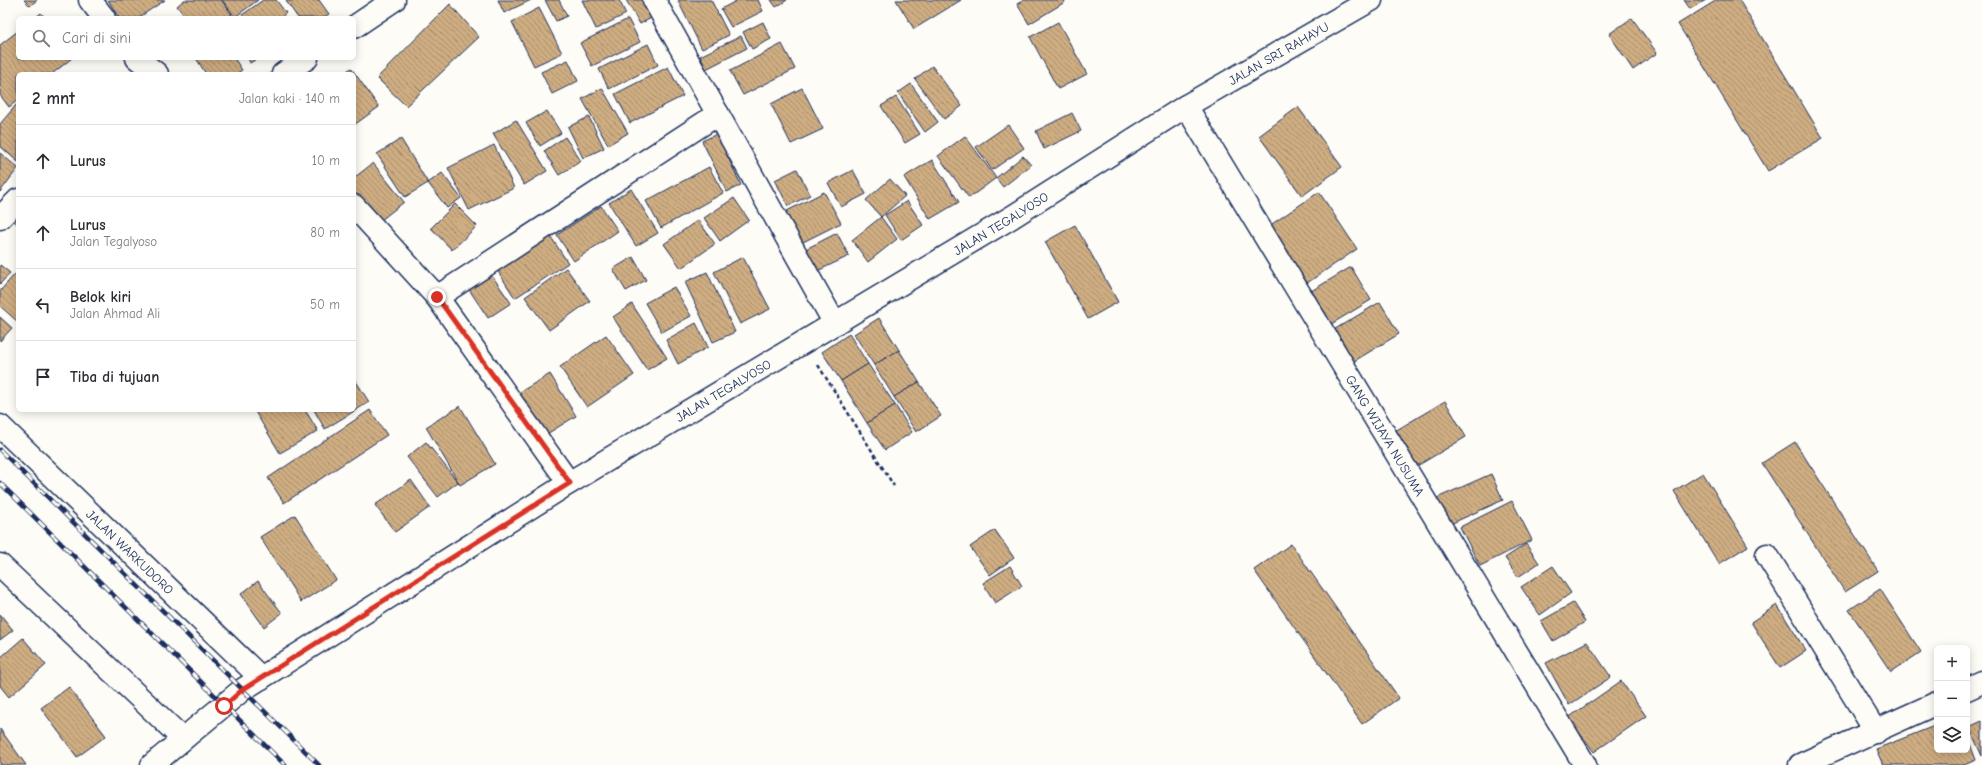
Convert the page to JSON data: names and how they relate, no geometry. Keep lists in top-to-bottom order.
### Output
{
  "streets": {
    "street": [
      "JALAN SRI RAHAYU",
      "JALAN TEGALYOSO",
      "GANG WIJAYA NUSUMA",
      "JALAN WARKUDORO"
    ]
  },
  "crossings": [
    ["JALAN SRI RAHAYU", "JALAN TEGALYOSO"],
    ["JALAN SRI RAHAYU", "GANG WIJAYA NUSUMA"],
    ["JALAN TEGALYOSO", "GANG WIJAYA NUSUMA"],
    ["JALAN TEGALYOSO", "JALAN WARKUDORO"]
  ],
  "page": {
    "search": "Cari di sini",
    "heading": ["2 mnt", "Jalan kaki · 140 m"],
    "list": [
      ["Lurus", "10 m"],
      ["Lurus", "Jalan Tegalyoso", "80 m"],
      ["Belok kiri", "Jalan Ahmad Ali", "50 m"],
      "Tiba di tujuan"
    ],
    "map_buttons": ["+", "−"]
  }
}
